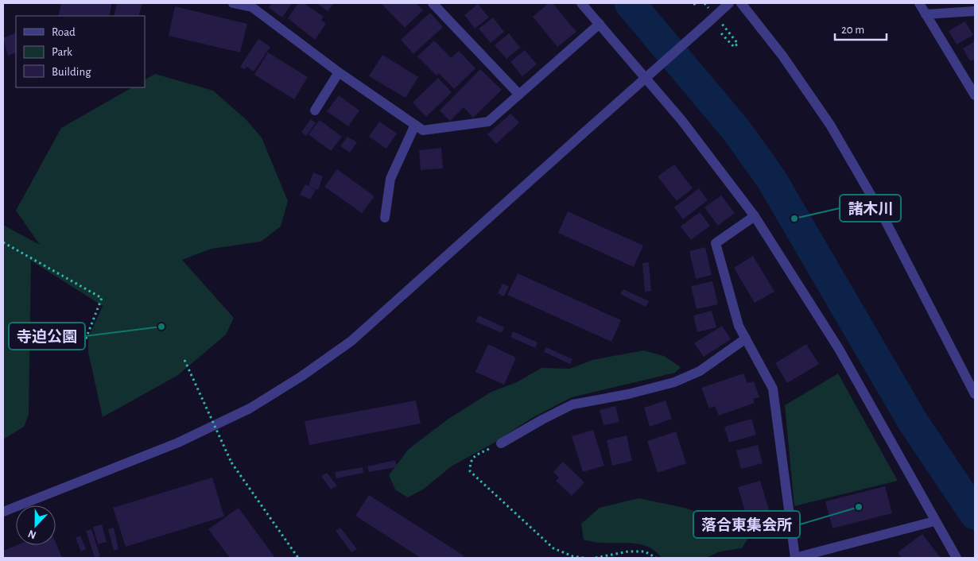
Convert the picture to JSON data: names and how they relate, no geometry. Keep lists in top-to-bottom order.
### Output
{
  "places": ["諸木川", "寺迫公園", "落合東集会所"],
  "legend": ["Road", "Park", "Building"],
  "scale_bar": "20 m",
  "north": "bottom"
}
